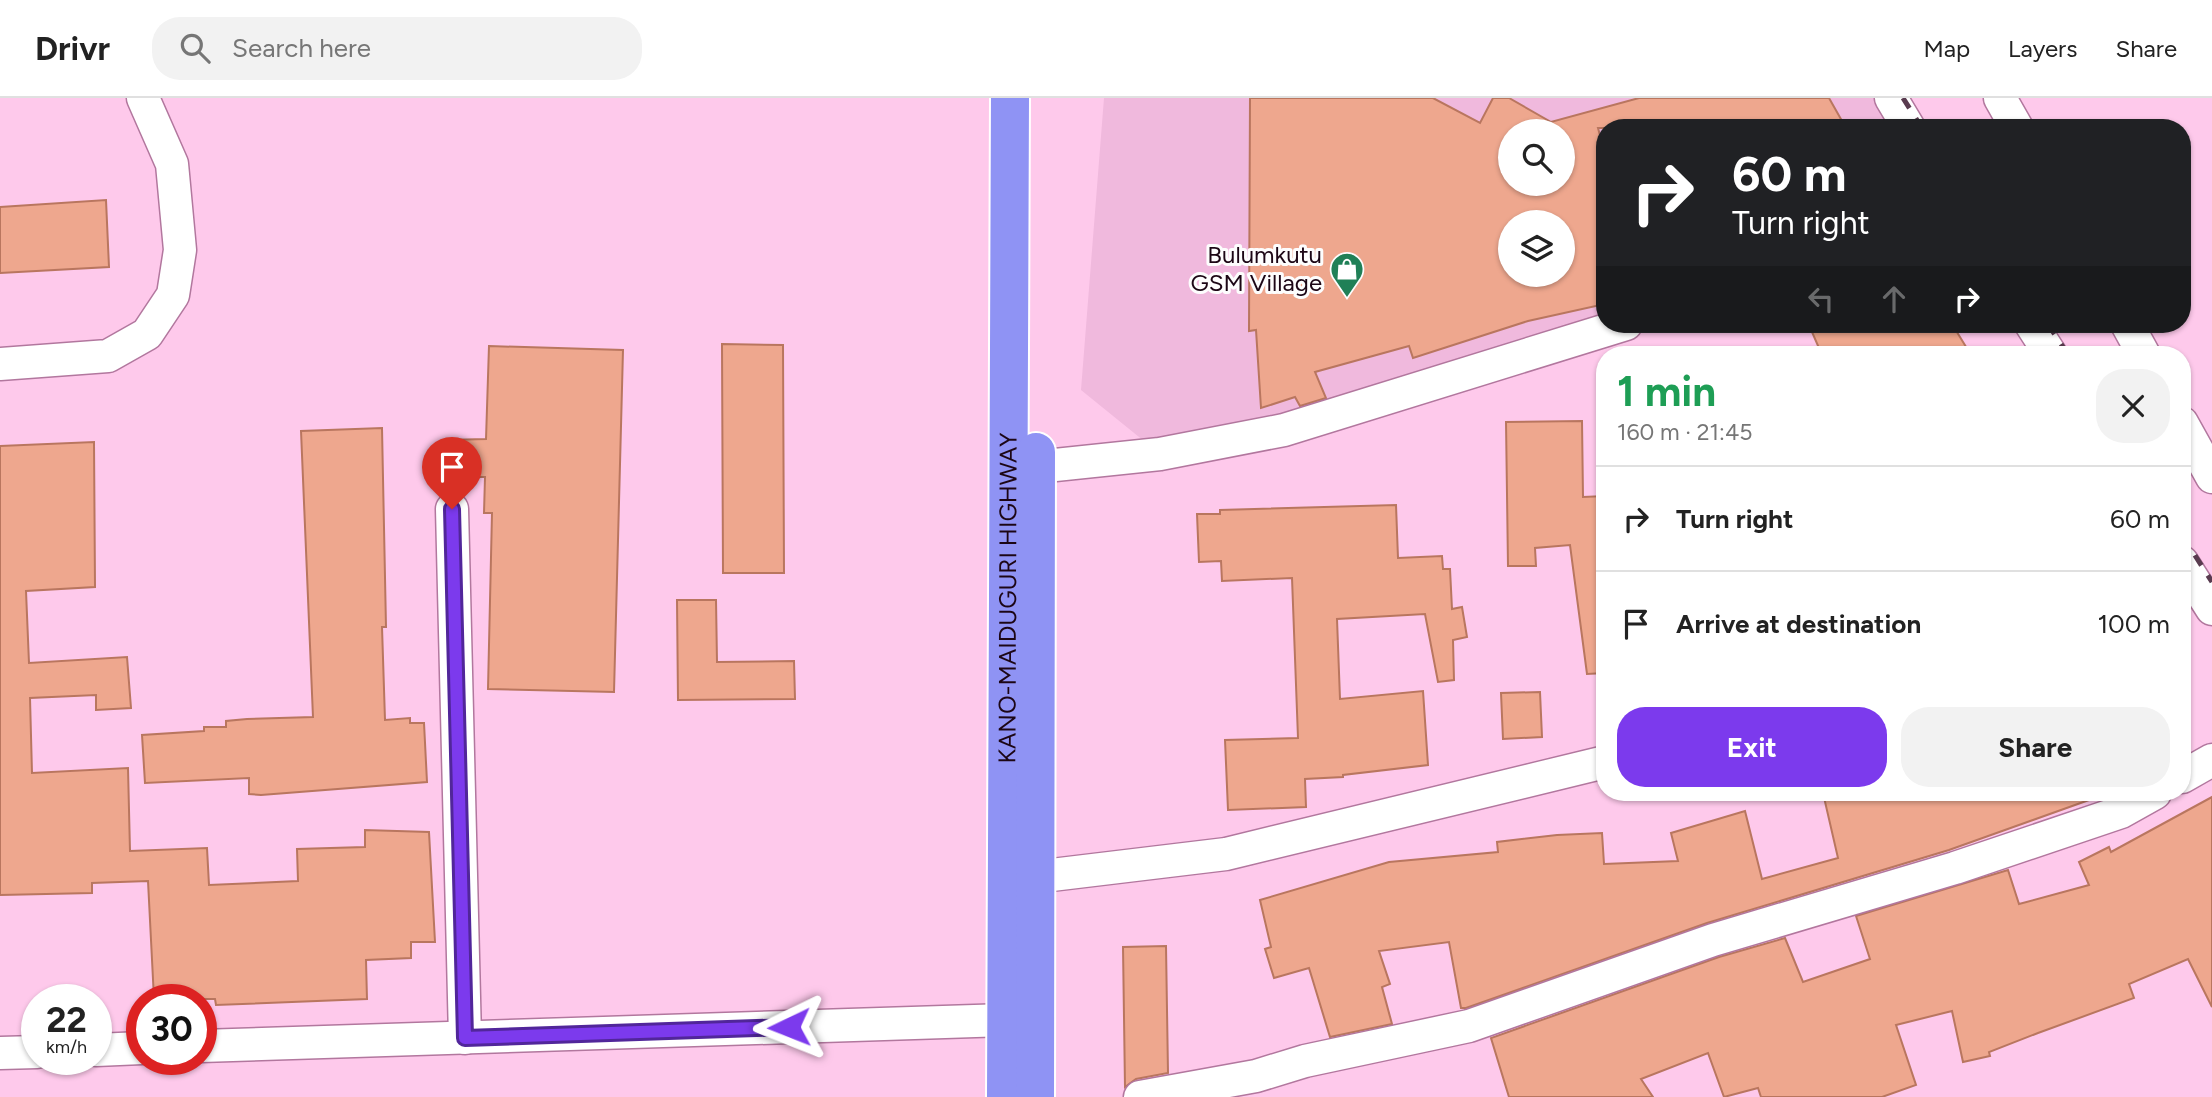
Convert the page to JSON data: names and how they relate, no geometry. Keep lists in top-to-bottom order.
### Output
{
  "streets": {
    "highway": ["KANO-MAIDUGURI HIGHWAY"]
  },
  "places": {
    "shop": ["Bulumkutu GSM Village"]
  },
  "page": {
    "header": "Drivr",
    "search": "Search here",
    "nav": ["Map", "Layers", "Share"],
    "turn": ["60 m", "Turn right"],
    "heading": ["1 min", "160 m · 21:45"],
    "list": [
      {
        "name": "Turn right",
        "value": "60 m"
      },
      {
        "name": "Arrive at destination",
        "value": "100 m"
      }
    ],
    "buttons": ["Exit", "Share"],
    "speed": "22 km/h",
    "limit": "30"
  }
}
